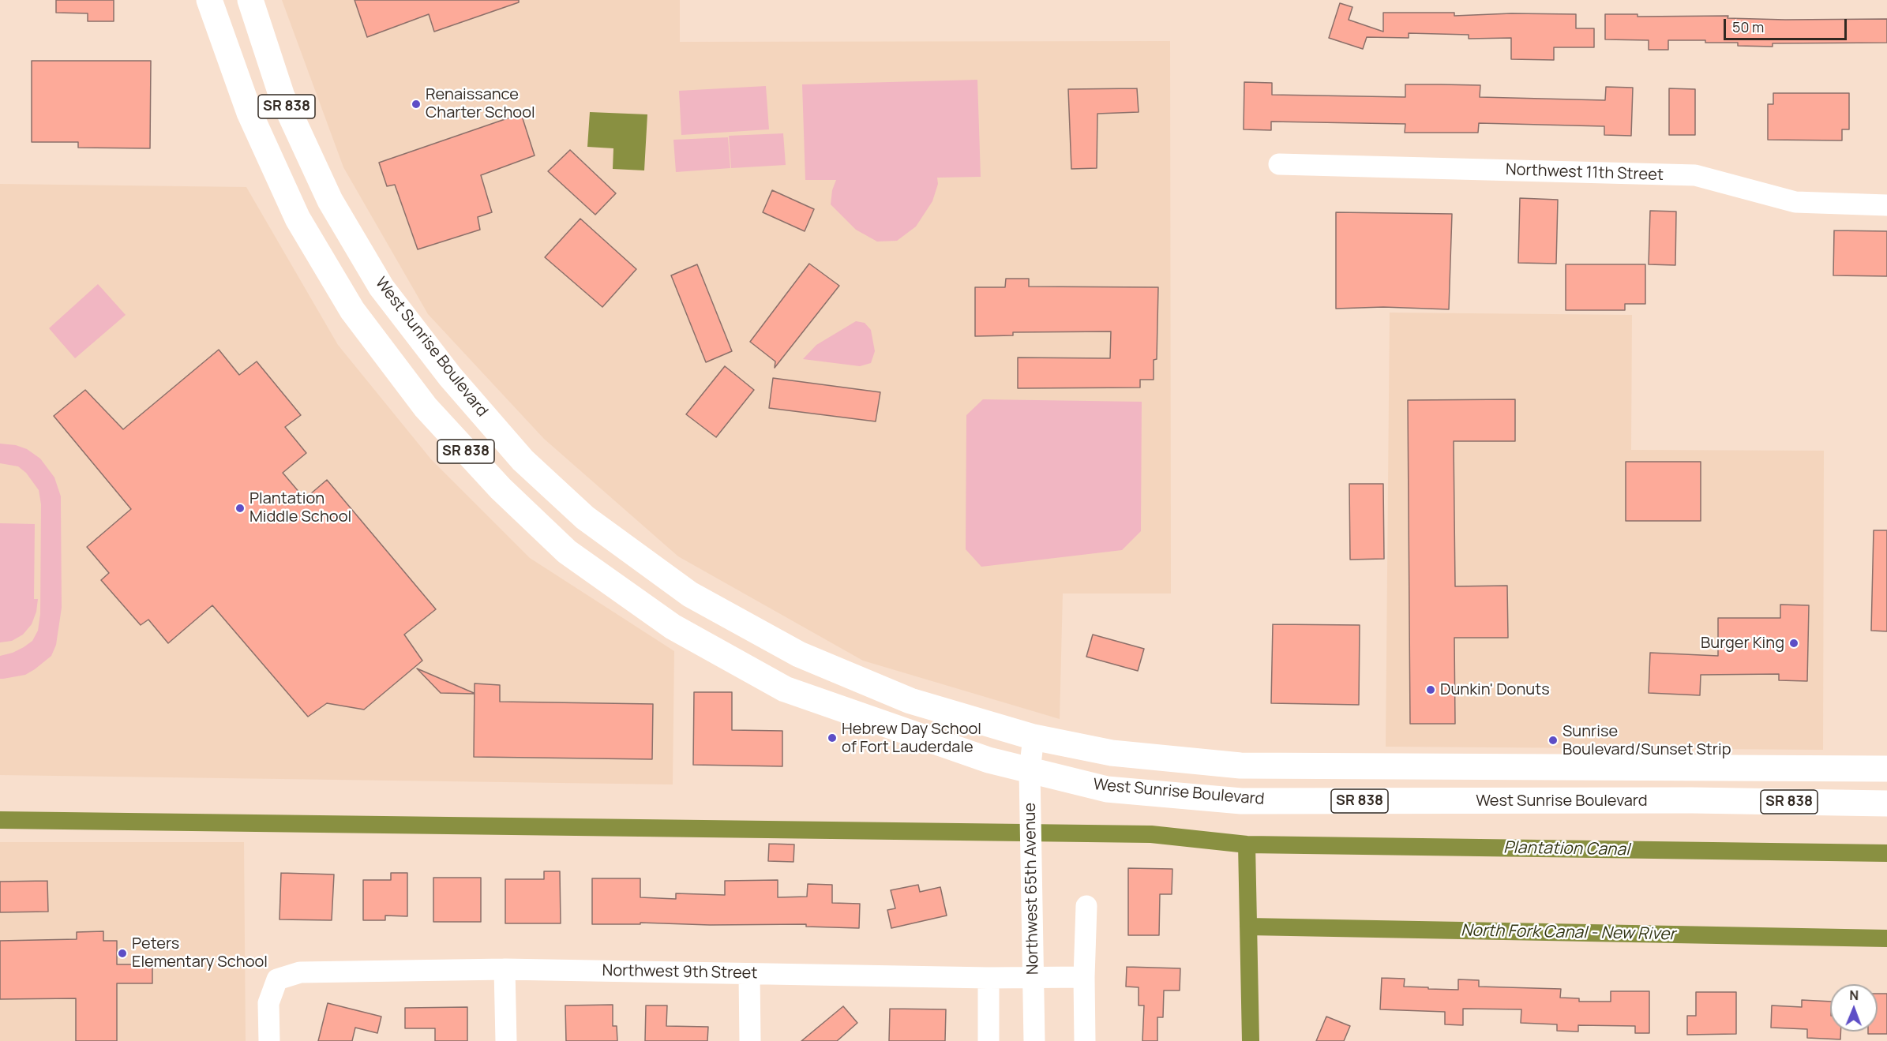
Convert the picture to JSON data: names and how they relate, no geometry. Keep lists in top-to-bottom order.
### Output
{
  "streets": {
    "highway": ["SR 838", "West Sunrise Boulevard"],
    "street": ["Northwest 11th Street", "Northwest 65th Avenue", "Northwest 9th Street"]
  },
  "crossings": [
    ["West Sunrise Boulevard", "Northwest 65th Avenue"],
    ["Northwest 65th Avenue", "Northwest 9th Street"]
  ],
  "water": ["Plantation Canal", "North Fork Canal - New River"],
  "places": [
    "Renaissance Charter School",
    "Plantation Middle School",
    "Burger King",
    "Dunkin' Donuts",
    "Hebrew Day School of Fort Lauderdale",
    "Sunrise Boulevard/Sunset Strip",
    "Peters Elementary School"
  ],
  "scale_bar": "50 m",
  "north": "top"
}
